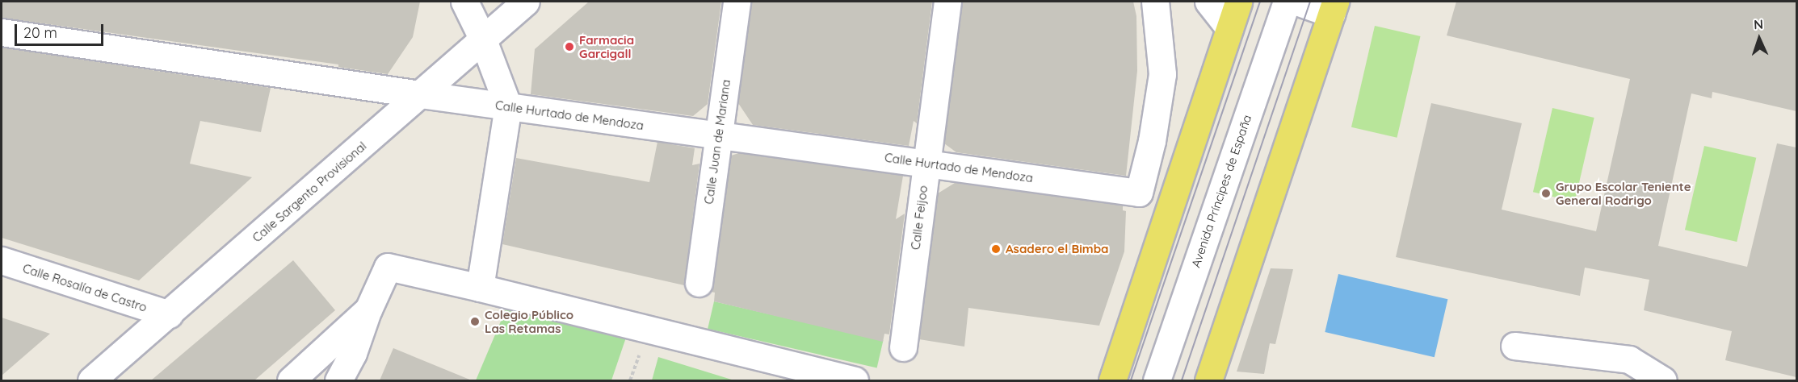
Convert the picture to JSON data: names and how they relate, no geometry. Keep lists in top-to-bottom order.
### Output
{
  "streets": {
    "street": [
      "Calle Hurtado de Mendoza",
      "Calle Juan de Mariana",
      "Avenida Príncipes de España",
      "Calle Sargento Provisional",
      "Calle Feijoo",
      "Calle Rosalía de Castro"
    ]
  },
  "crossings": [
    ["Calle Hurtado de Mendoza", "Calle Juan de Mariana"],
    ["Calle Hurtado de Mendoza", "Calle Sargento Provisional"],
    ["Calle Hurtado de Mendoza", "Calle Feijoo"],
    ["Calle Sargento Provisional", "Calle Rosalía de Castro"]
  ],
  "places": [
    "Farmacia Garcigall",
    "Grupo Escolar Teniente General Rodrigo",
    "Asadero el Bimba",
    "Colegio Público Las Retamas"
  ],
  "scale_bar": "20 m",
  "north": "top"
}
